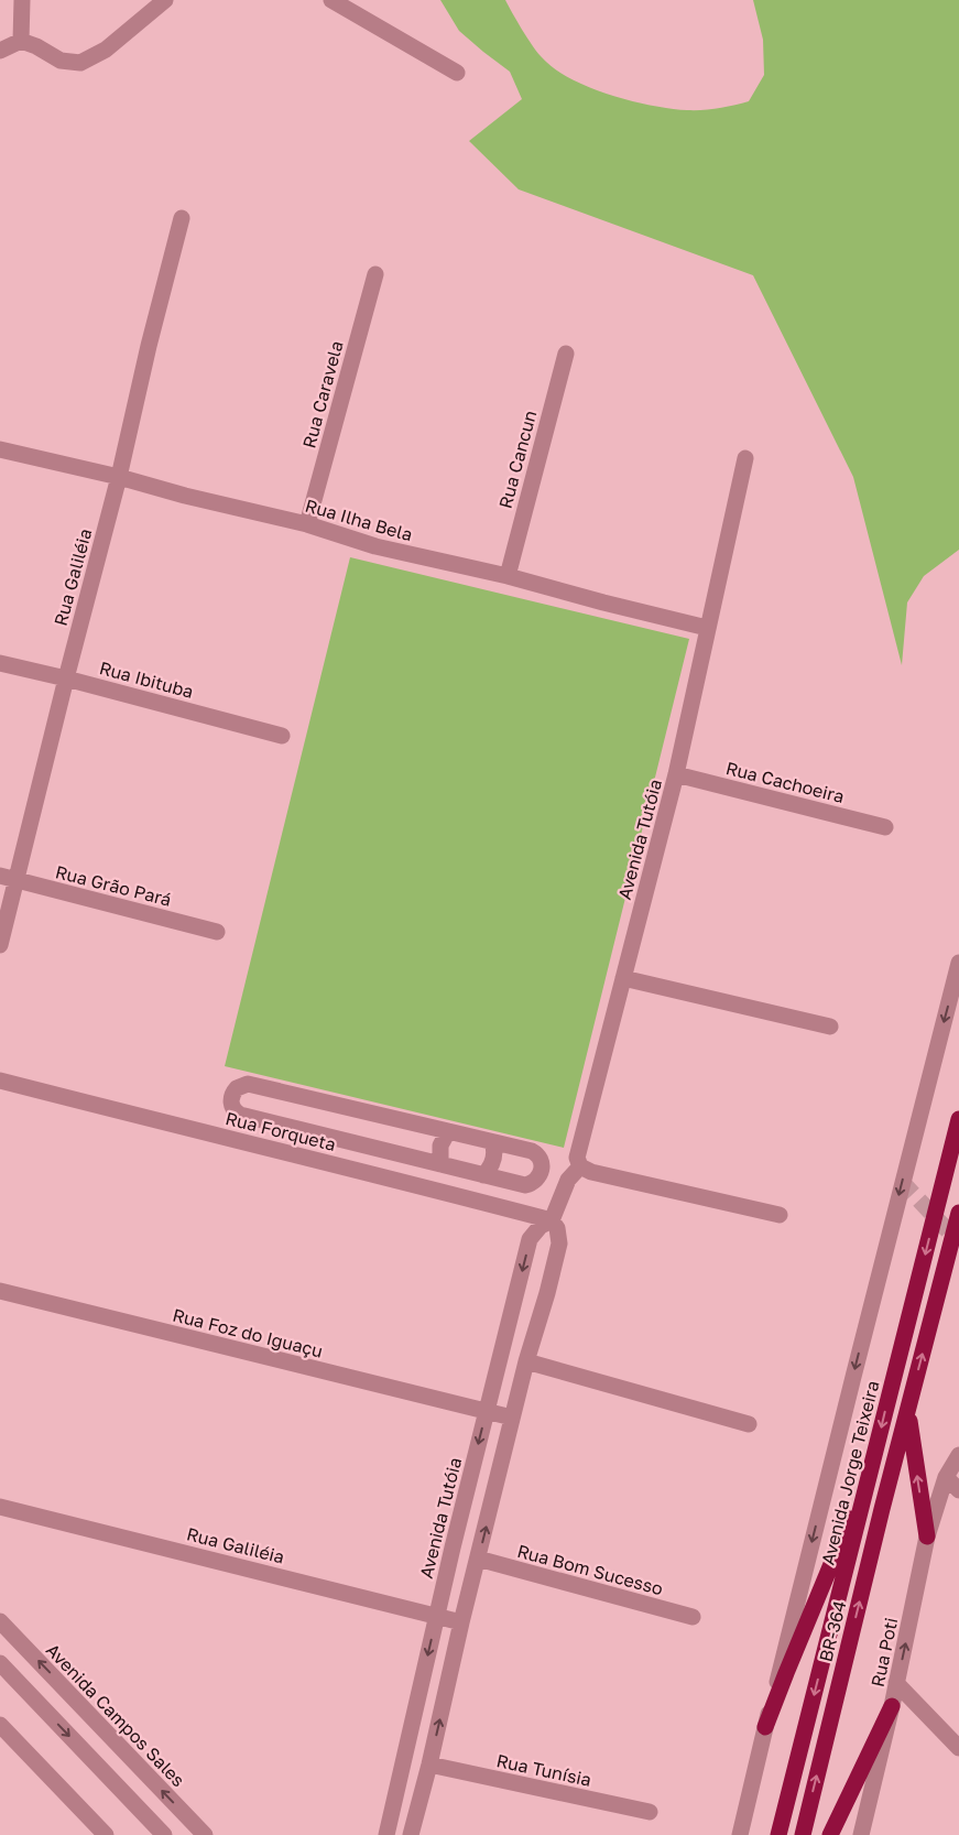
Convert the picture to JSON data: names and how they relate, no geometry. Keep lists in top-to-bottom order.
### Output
{
  "streets": {
    "highway": ["Avenida Jorge Teixeira", "BR-364"],
    "street": [
      "Rua Caravela",
      "Rua Cancun",
      "Rua Ilha Bela",
      "Rua Galiléia",
      "Rua Ibituba",
      "Rua Cachoeira",
      "Avenida Tutóia",
      "Rua Grão Pará",
      "Rua Forqueta",
      "Rua Foz do Iguaçu",
      "Rua Bom Sucesso",
      "Rua Poti",
      "Avenida Campos Sales",
      "Rua Tunísia"
    ]
  },
  "crossings": [
    ["Rua Caravela", "Rua Ilha Bela"],
    ["Rua Cancun", "Rua Ilha Bela"],
    ["Rua Ilha Bela", "Rua Galiléia"],
    ["Rua Ilha Bela", "Avenida Tutóia"],
    ["Rua Galiléia", "Rua Ibituba"],
    ["Rua Galiléia", "Avenida Tutóia"],
    ["Rua Galiléia", "Rua Grão Pará"],
    ["Rua Cachoeira", "Avenida Tutóia"],
    ["Avenida Tutóia", "Rua Forqueta"],
    ["Avenida Tutóia", "Rua Foz do Iguaçu"]
  ]
}
